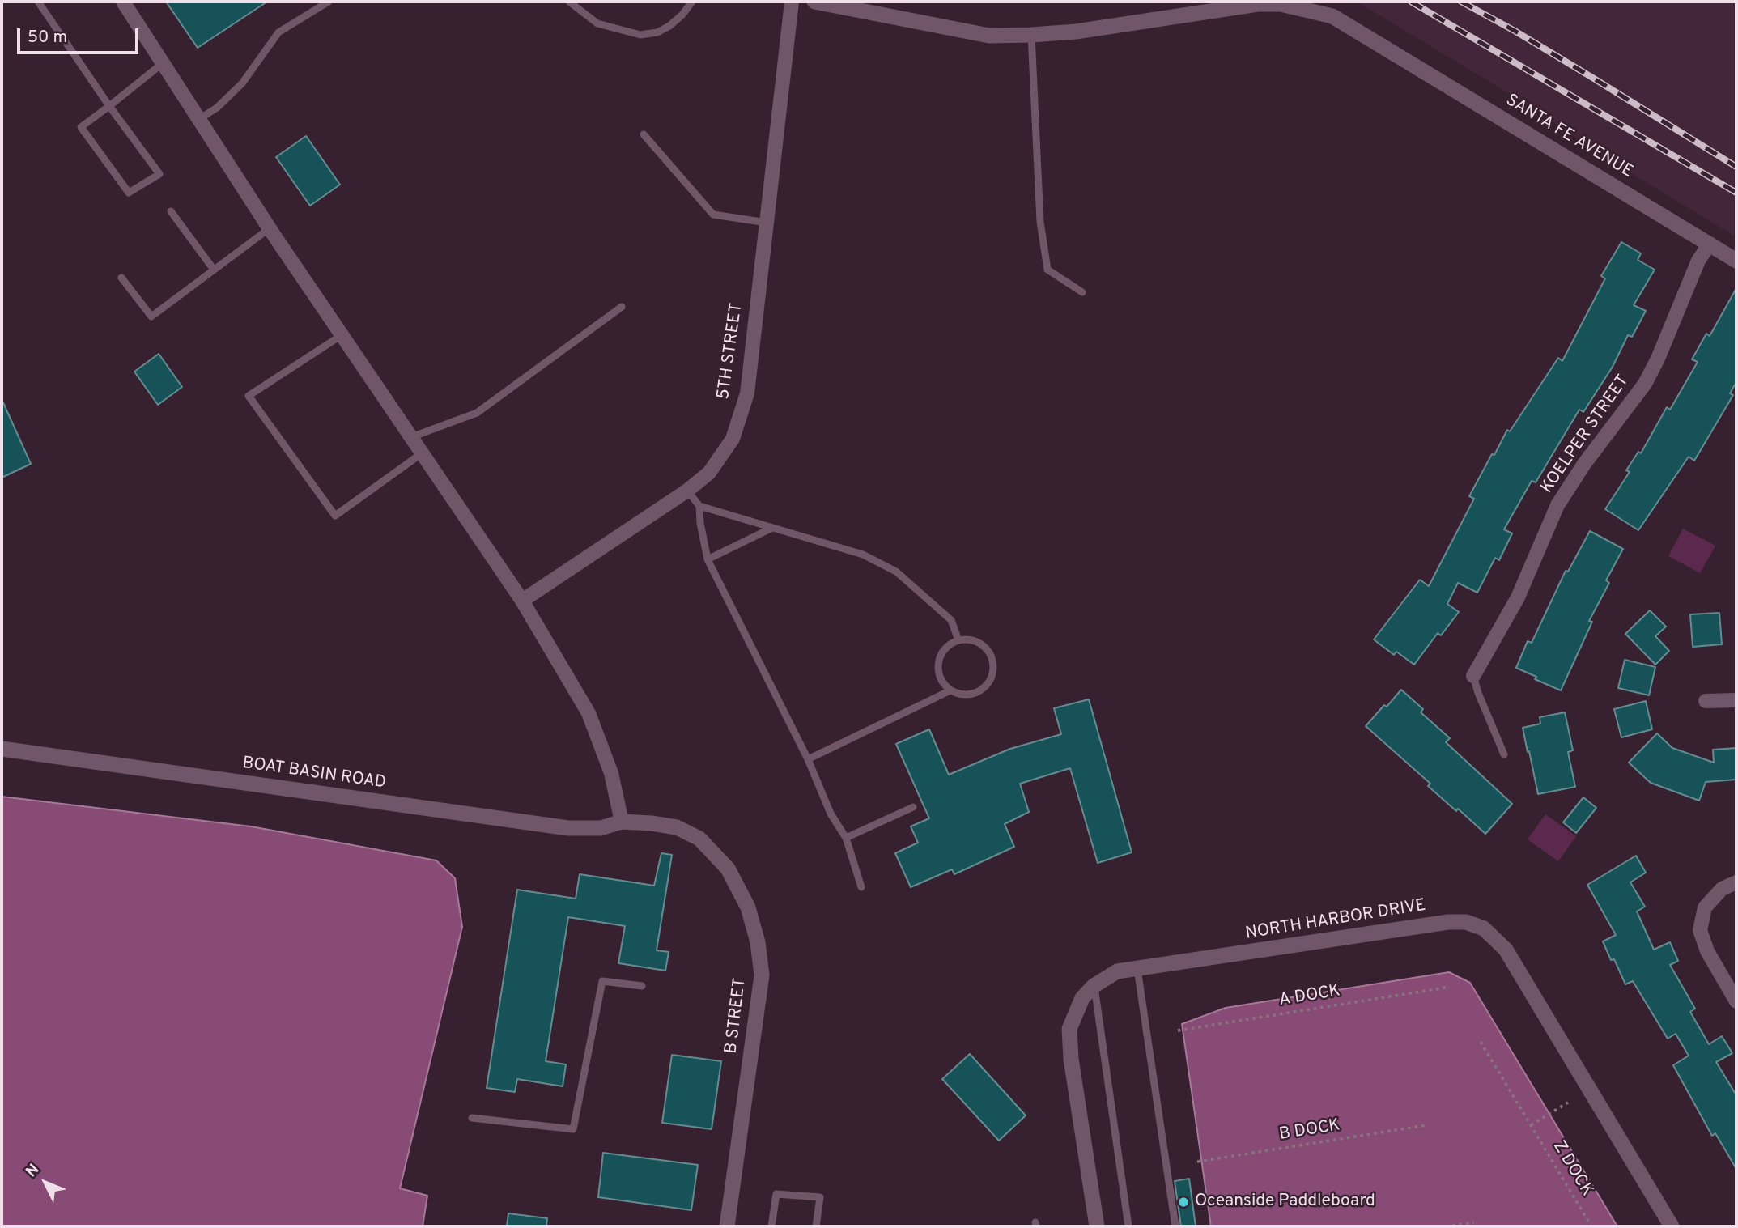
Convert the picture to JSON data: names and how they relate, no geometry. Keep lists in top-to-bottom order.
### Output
{
  "streets": {
    "street": [
      "SANTA FE AVENUE",
      "5TH STREET",
      "KOELPER STREET",
      "BOAT BASIN ROAD",
      "NORTH HARBOR DRIVE",
      "B STREET"
    ],
    "path": ["A DOCK", "B DOCK", "Z DOCK"]
  },
  "crossings": [
    ["SANTA FE AVENUE", "KOELPER STREET"],
    ["BOAT BASIN ROAD", "B STREET"]
  ],
  "places": ["Oceanside Paddleboard"],
  "scale_bar": "50 m",
  "north": "top left"
}
